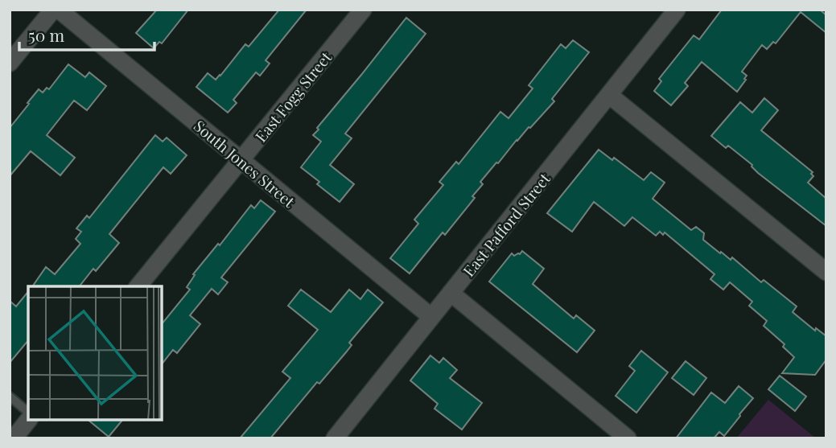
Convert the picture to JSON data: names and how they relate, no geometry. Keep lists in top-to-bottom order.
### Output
{
  "streets": {
    "street": ["East Fogg Street", "South Jones Street", "East Pafford Street"]
  },
  "crossings": [
    ["East Fogg Street", "South Jones Street"],
    ["South Jones Street", "East Pafford Street"]
  ],
  "scale_bar": "50 m"
}
